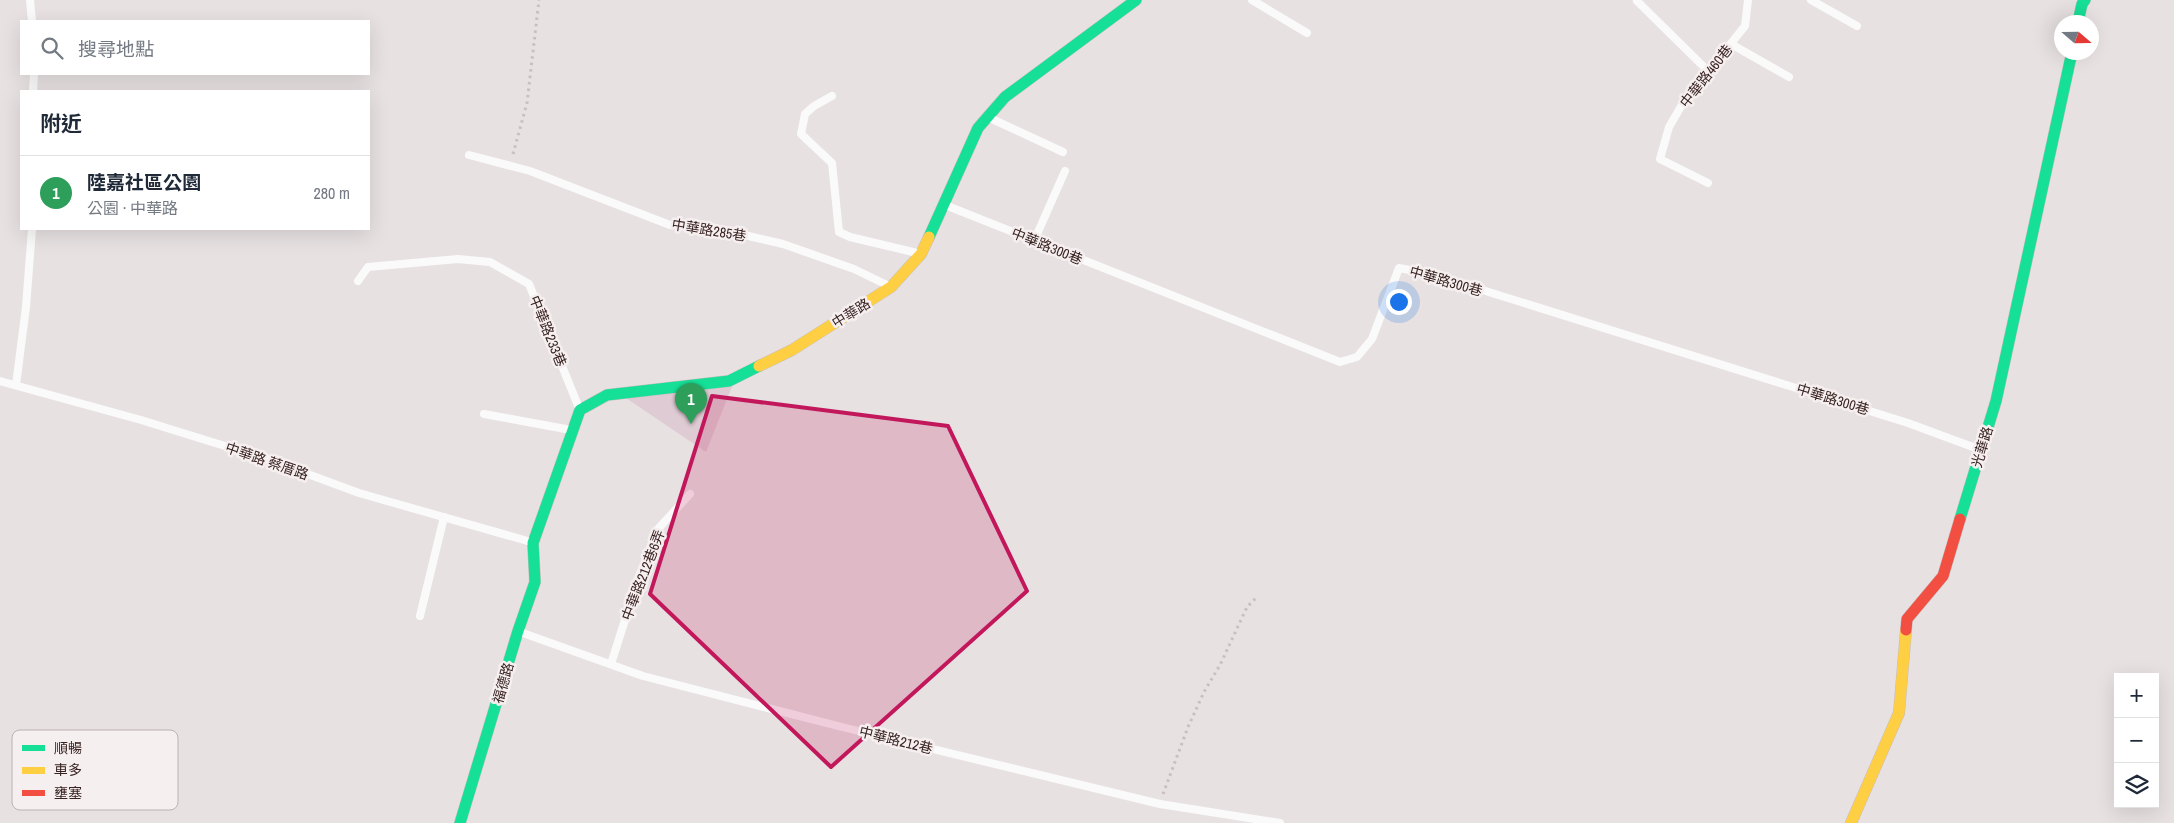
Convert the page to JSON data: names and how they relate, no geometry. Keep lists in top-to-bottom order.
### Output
{
  "streets": {
    "street": ["中華路", "光華路", "福德路"],
    "lane": [
      "中華路460巷",
      "中華路285巷",
      "中華路300巷",
      "中華路233巷",
      "中華路 蔡厝路",
      "中華路212巷6弄",
      "中華路212巷"
    ]
  },
  "crossings": [
    ["中華路285巷", "中華路"],
    ["中華路300巷", "中華路"],
    ["中華路300巷", "光華路"],
    ["中華路", "中華路233巷"],
    ["中華路 蔡厝路", "福德路"],
    ["中華路212巷6弄", "中華路212巷"],
    ["福德路", "中華路212巷"]
  ],
  "legend": ["順暢", "車多", "壅塞"],
  "north": "right",
  "page": {
    "search": "搜尋地點",
    "heading": "附近",
    "list": [
      {
        "mark": "1",
        "name": "陸嘉社區公園",
        "note": "公園 · 中華路",
        "value": "280 m"
      }
    ],
    "pins": "1",
    "map_buttons": ["+", "−"]
  }
}
